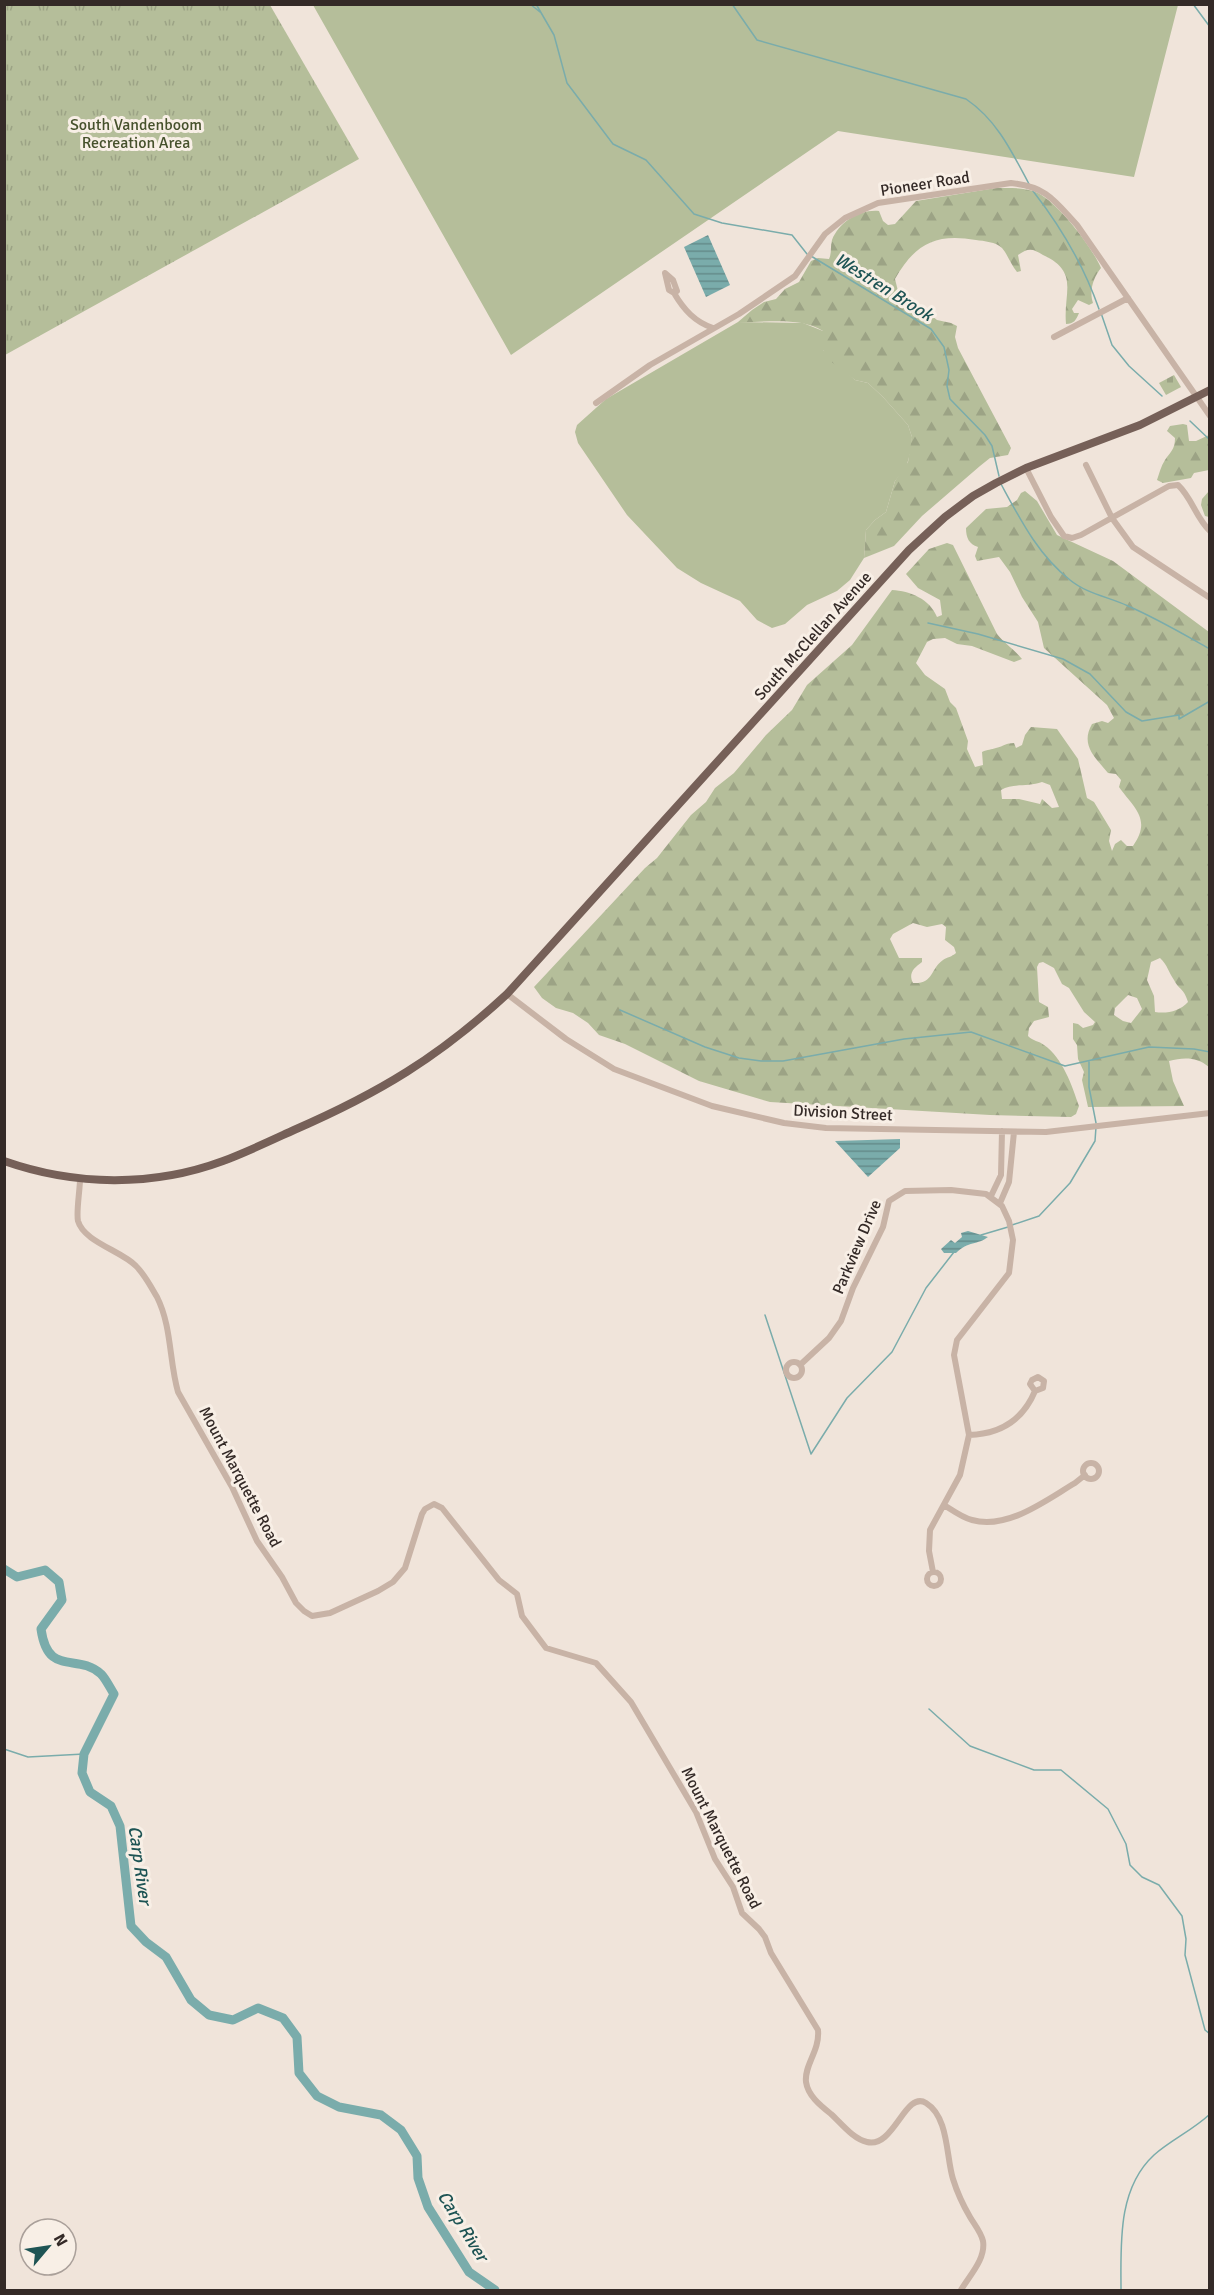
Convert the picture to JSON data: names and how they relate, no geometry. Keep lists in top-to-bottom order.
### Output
{
  "streets": {
    "main road": ["South McClellan Avenue"],
    "street": [
      "Pioneer Road",
      "Division Street",
      "Parkview Drive",
      "Mount Marquette Road"
    ]
  },
  "crossings": [
    ["Pioneer Road", "South McClellan Avenue"],
    ["South McClellan Avenue", "Division Street"],
    ["South McClellan Avenue", "Mount Marquette Road"]
  ],
  "water": ["Westren Brook", "Carp River"],
  "parks": ["South Vandenboom Recreation Area"],
  "north": "top right"
}
